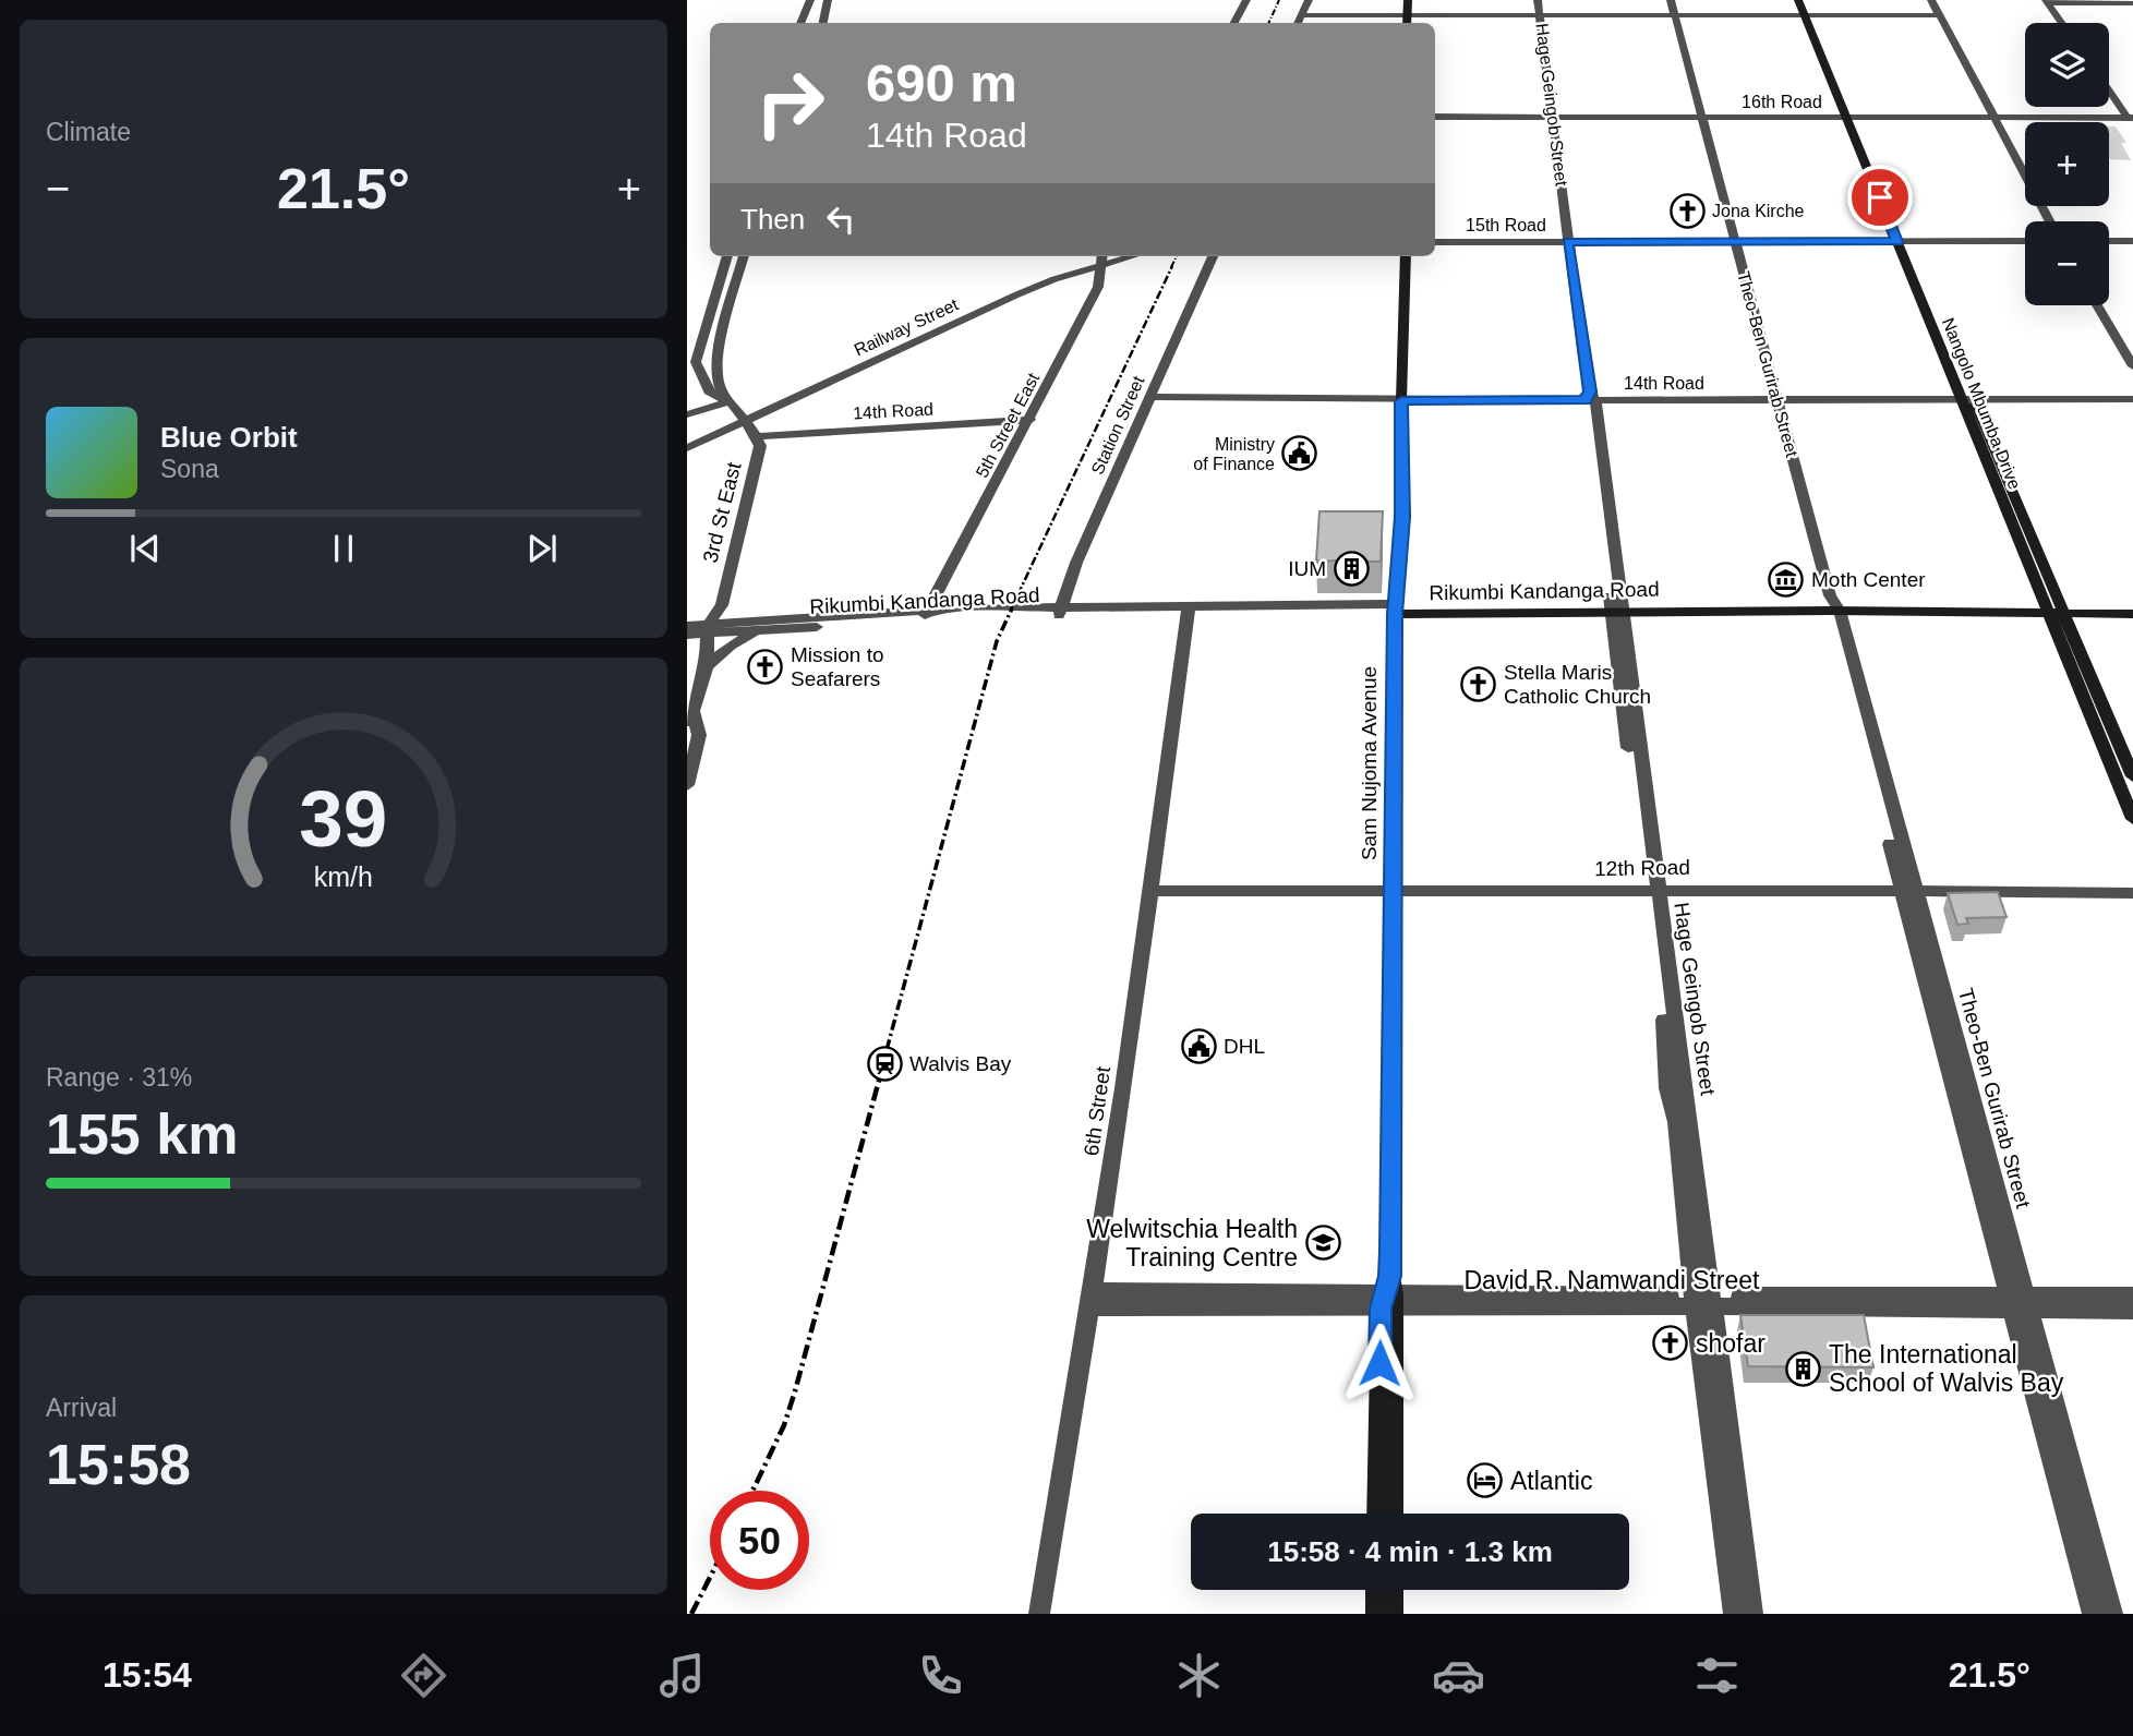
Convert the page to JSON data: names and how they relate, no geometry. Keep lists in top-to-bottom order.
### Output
{
  "streets": {
    "main road": ["Nangolo Mbumba Drive", "Rikumbi Kandanga Road", "Sam Nujoma Avenue"],
    "street": [
      "16th Road",
      "Hage Geingob Street",
      "15th Road",
      "Railway Street",
      "Theo-Ben Gurirab Street",
      "14th Road",
      "5th Street East",
      "Station Street",
      "3rd St East",
      "12th Road",
      "6th Street",
      "David R. Namwandi Street"
    ]
  },
  "crossings": [
    ["16th Road", "Hage Geingob Street"],
    ["16th Road", "Theo-Ben Gurirab Street"],
    ["16th Road", "Nangolo Mbumba Drive"],
    ["Hage Geingob Street", "15th Road"],
    ["Hage Geingob Street", "14th Road"],
    ["Hage Geingob Street", "Rikumbi Kandanga Road"],
    ["Hage Geingob Street", "12th Road"],
    ["Hage Geingob Street", "David R. Namwandi Street"],
    ["15th Road", "Theo-Ben Gurirab Street"],
    ["15th Road", "Nangolo Mbumba Drive"],
    ["Railway Street", "5th Street East"],
    ["Theo-Ben Gurirab Street", "14th Road"],
    ["Theo-Ben Gurirab Street", "Rikumbi Kandanga Road"],
    ["Theo-Ben Gurirab Street", "12th Road"],
    ["Theo-Ben Gurirab Street", "David R. Namwandi Street"],
    ["14th Road", "Nangolo Mbumba Drive"],
    ["14th Road", "5th Street East"],
    ["14th Road", "Station Street"],
    ["14th Road", "3rd St East"],
    ["14th Road", "Sam Nujoma Avenue"],
    ["Nangolo Mbumba Drive", "Rikumbi Kandanga Road"],
    ["5th Street East", "Rikumbi Kandanga Road"],
    ["Station Street", "Rikumbi Kandanga Road"],
    ["Rikumbi Kandanga Road", "Sam Nujoma Avenue"],
    ["Rikumbi Kandanga Road", "6th Street"],
    ["Sam Nujoma Avenue", "12th Road"],
    ["Sam Nujoma Avenue", "David R. Namwandi Street"],
    ["12th Road", "6th Street"],
    ["6th Street", "David R. Namwandi Street"]
  ],
  "places": {
    "church": [
      "Jona Kirche",
      "Mission to Seafarers",
      "Stella Maris Catholic Church",
      "shofar"
    ],
    "public building": ["Ministry of Finance", "DHL"],
    "building": ["IUM", "The International School of Walvis Bay"],
    "museum": ["Moth Center"],
    "station": ["Walvis Bay"],
    "school or university": ["Welwitschia Health Training Centre"],
    "hotel": ["Atlantic"]
  },
  "page": {
    "tile": [
      "Climate",
      ["Range · 31%", "155 km"],
      ["Arrival", "15:58"]
    ],
    "map_buttons": ["+", "−"],
    "turn": ["690 m", "14th Road"],
    "heat": ["−", "21.5°", "+"],
    "then": "Then",
    "song": ["Blue Orbit", "Sona"],
    "limit": "50",
    "trip": "15:58 · 4 min · 1.3 km",
    "tabs": ["15:54", "21.5°"],
    "gauge": ["39", "km/h"]
  }
}
